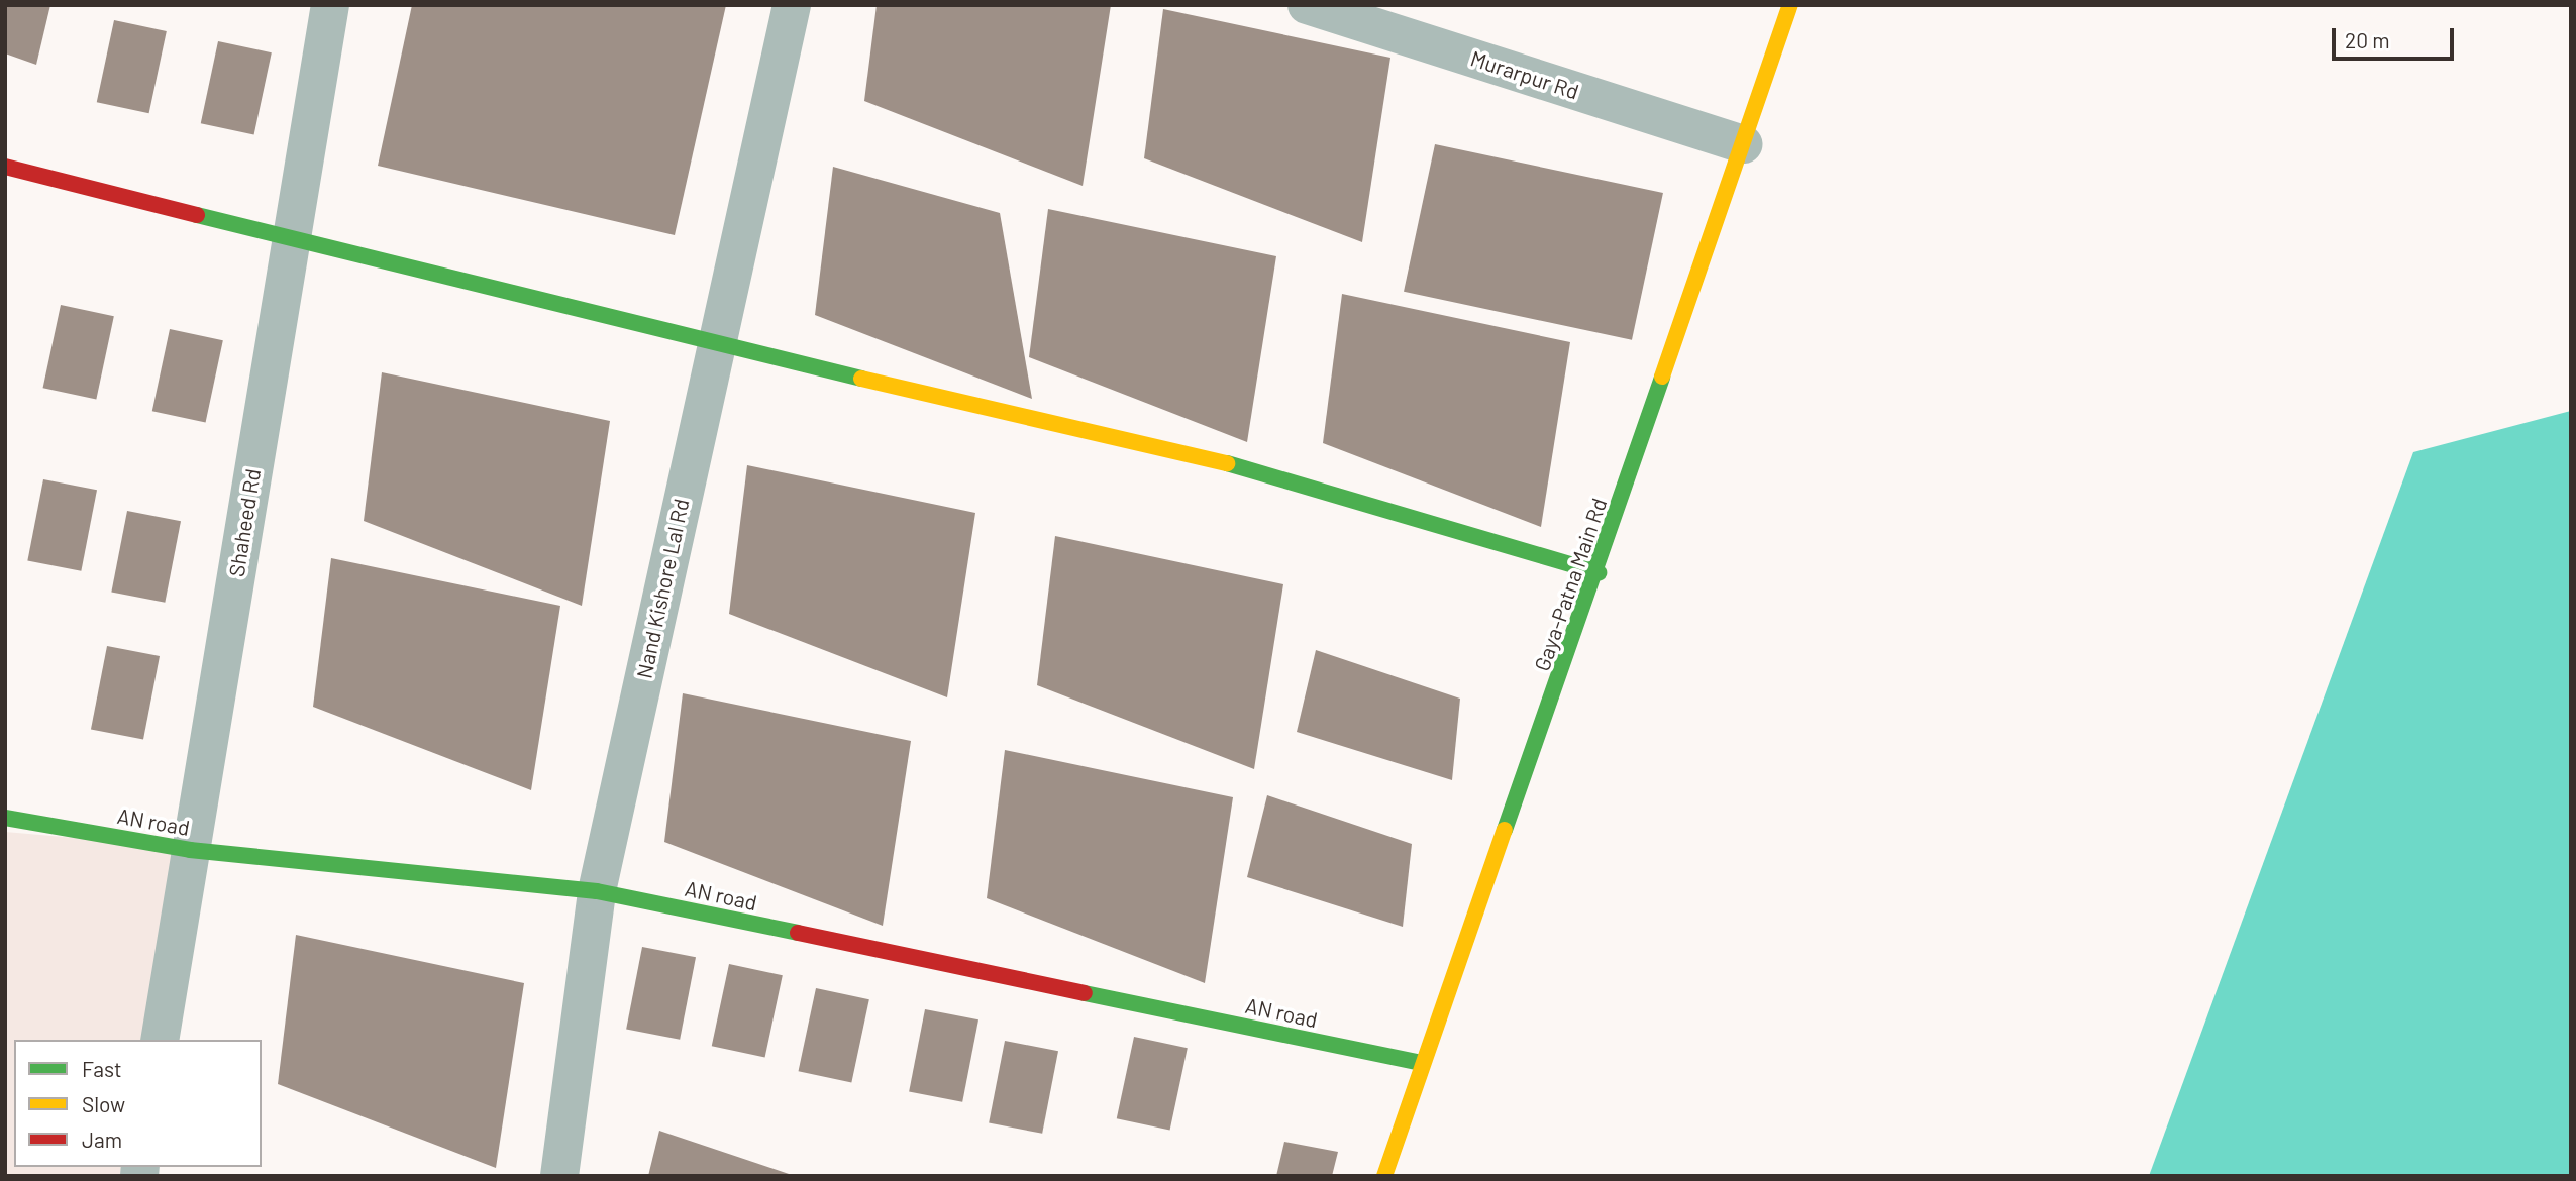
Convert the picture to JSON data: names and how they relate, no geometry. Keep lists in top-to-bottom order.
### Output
{
  "streets": {
    "street": [
      "Murarpur Rd",
      "Shaheed Rd",
      "Gaya-Patna Main Rd",
      "Nand Kishore Lal Rd",
      "AN road"
    ]
  },
  "crossings": [
    ["Murarpur Rd", "Gaya-Patna Main Rd"],
    ["Shaheed Rd", "AN road"],
    ["Gaya-Patna Main Rd", "AN road"],
    ["Nand Kishore Lal Rd", "AN road"]
  ],
  "legend": ["Fast", "Slow", "Jam"],
  "scale_bar": "20 m"
}
